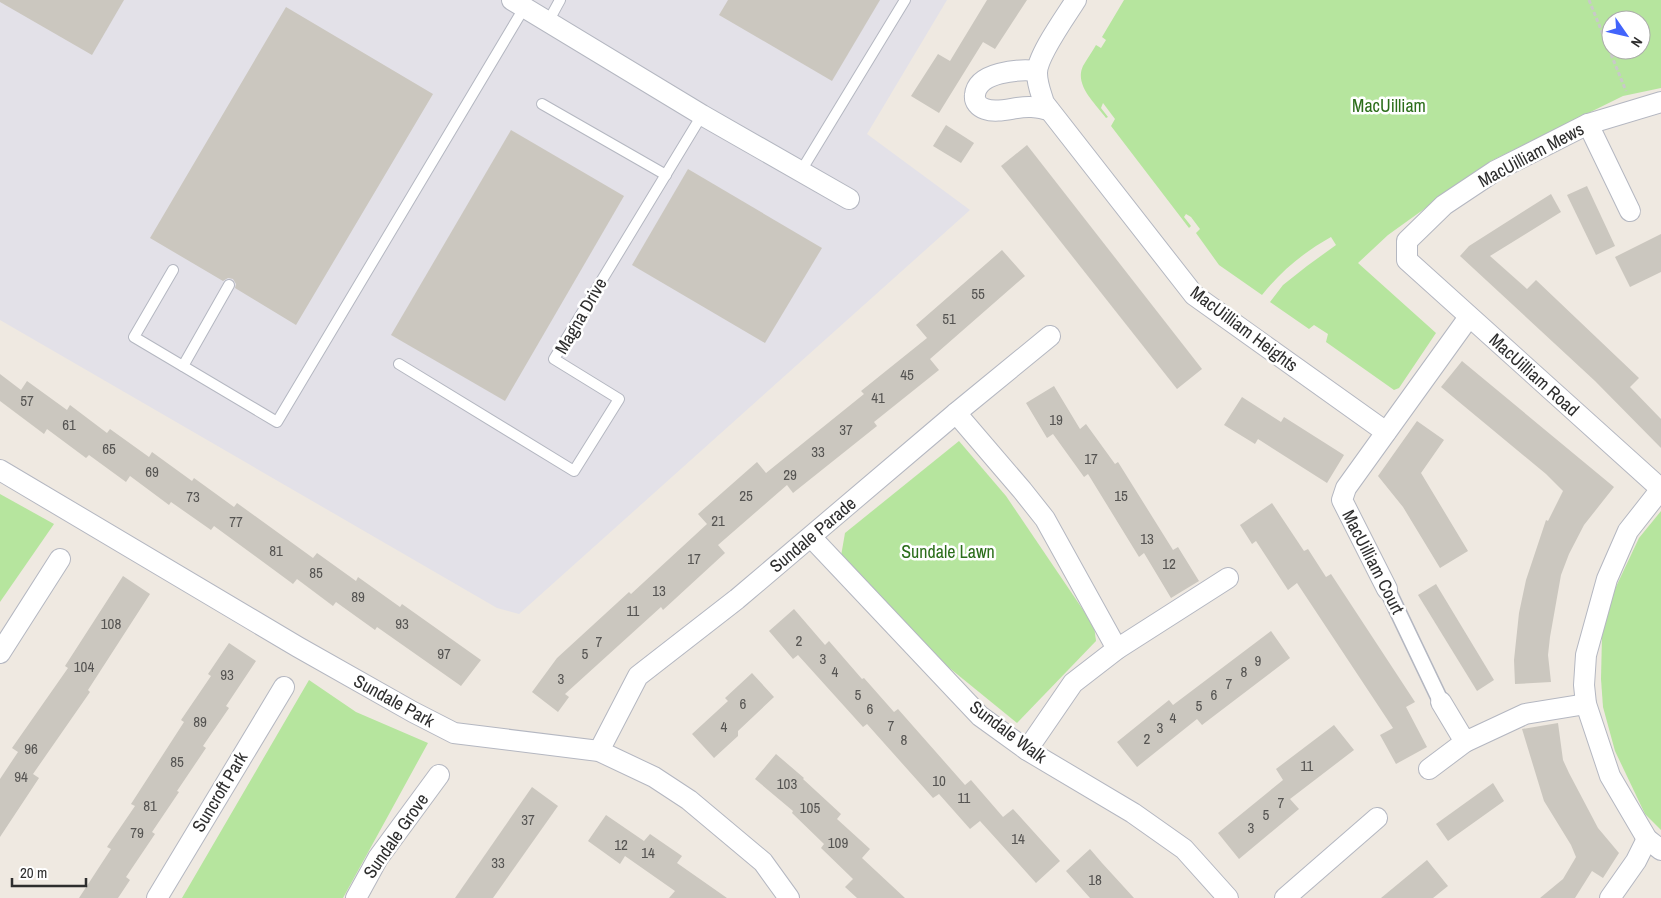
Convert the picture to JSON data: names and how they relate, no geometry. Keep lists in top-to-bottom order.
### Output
{
  "streets": {
    "street": [
      "MacUilliam Mews",
      "MacUilliam Heights",
      "MacUilliam Road",
      "Sundale Parade",
      "MacUilliam Court",
      "Sundale Park",
      "Sundale Walk",
      "Suncroft Park",
      "Sundale Grove"
    ],
    "lane": ["Magna Drive"]
  },
  "crossings": [
    ["MacUilliam Mews", "MacUilliam Road"],
    ["MacUilliam Heights", "MacUilliam Court"],
    ["MacUilliam Road", "MacUilliam Court"],
    ["Sundale Parade", "Sundale Park"],
    ["Sundale Parade", "Sundale Walk"]
  ],
  "parks": ["MacUilliam", "Sundale Lawn"],
  "house_numbers": [
    "55",
    "51",
    "45",
    "41",
    "57",
    "19",
    "61",
    "37",
    "65",
    "33",
    "17",
    "69",
    "29",
    "25",
    "15",
    "73",
    "21",
    "77",
    "13",
    "81",
    "17",
    "12",
    "85",
    "13",
    "89",
    "11",
    "108",
    "93",
    "2",
    "7",
    "97",
    "5",
    "3",
    "9",
    "104",
    "4",
    "8",
    "93",
    "3",
    "7",
    "5",
    "6",
    "6",
    "5",
    "6",
    "4",
    "89",
    "7",
    "4",
    "3",
    "2",
    "8",
    "96",
    "85",
    "11",
    "94",
    "10",
    "103",
    "11",
    "7",
    "81",
    "105",
    "5",
    "37",
    "3",
    "79",
    "14",
    "109",
    "12",
    "14",
    "33",
    "18"
  ],
  "scale_bar": "20 m",
  "north": "bottom right"
}
